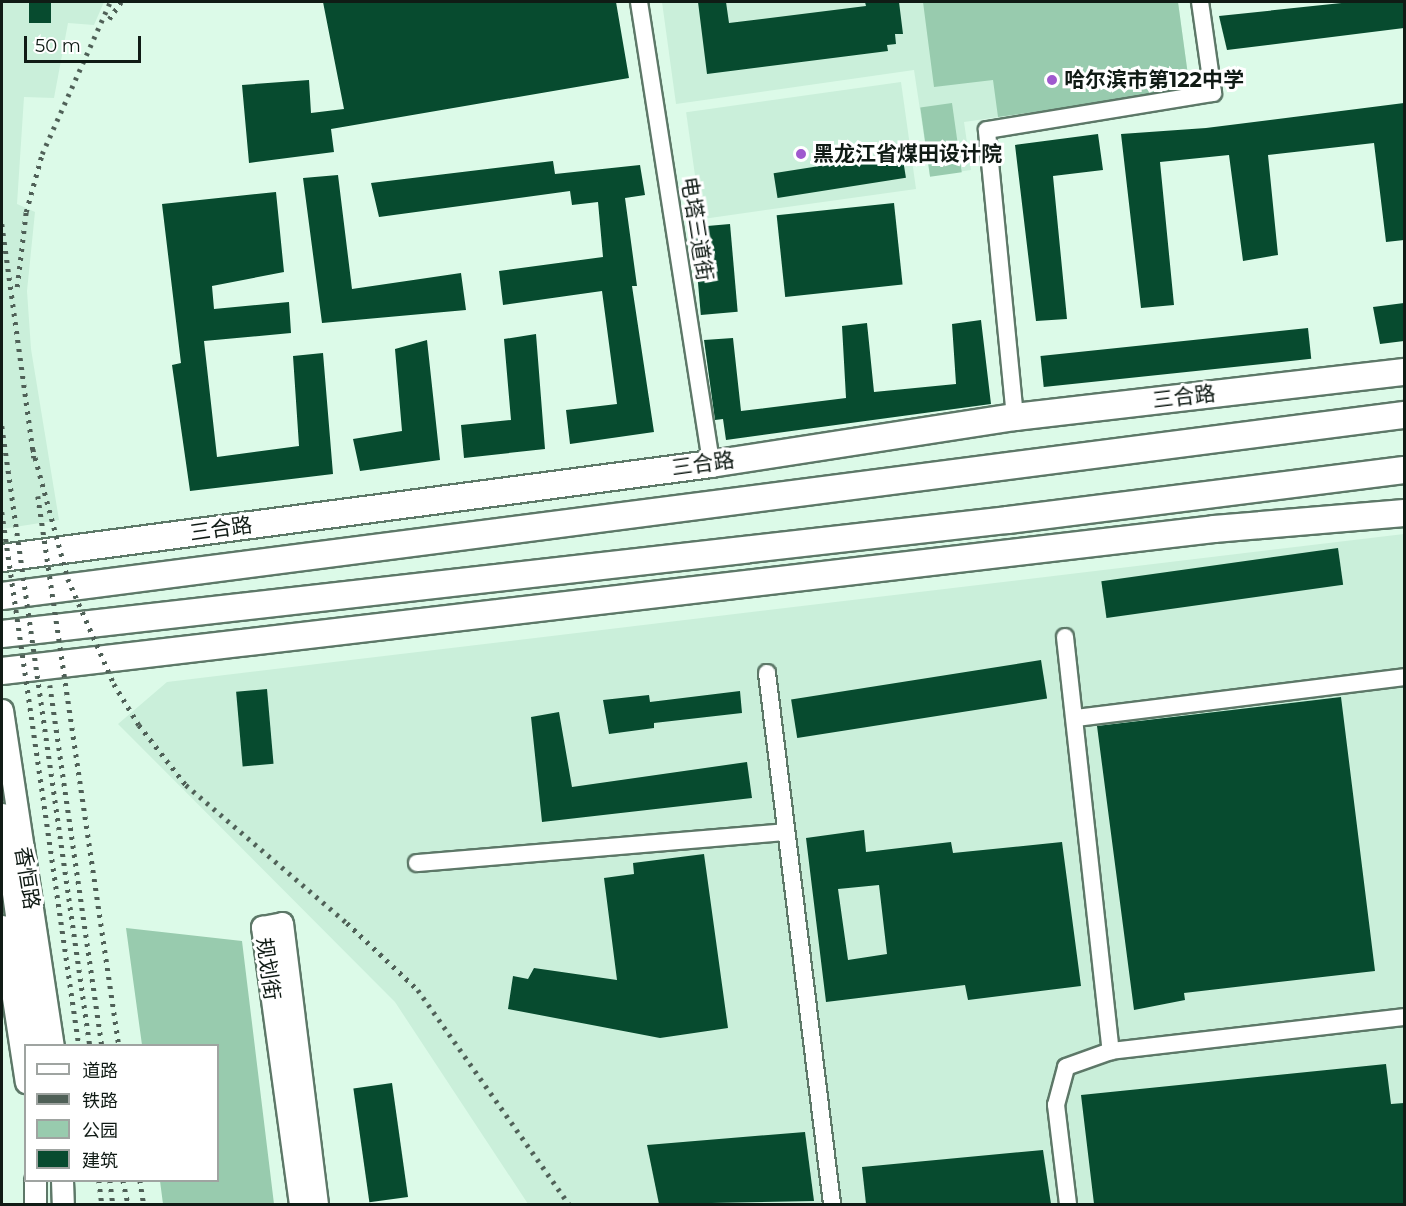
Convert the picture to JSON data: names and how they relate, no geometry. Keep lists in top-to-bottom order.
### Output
{
  "streets": {
    "highway": ["三合路"],
    "main road": ["香恒路", "规划街"],
    "street": ["电塔三道街"]
  },
  "crossings": [
    ["电塔三道街", "三合路"]
  ],
  "places": ["哈尔滨市第122中学", "黑龙江省煤田设计院"],
  "legend": [
    "道路",
    "铁路",
    "公园",
    "建筑"
  ],
  "scale_bar": "50 m"
}
